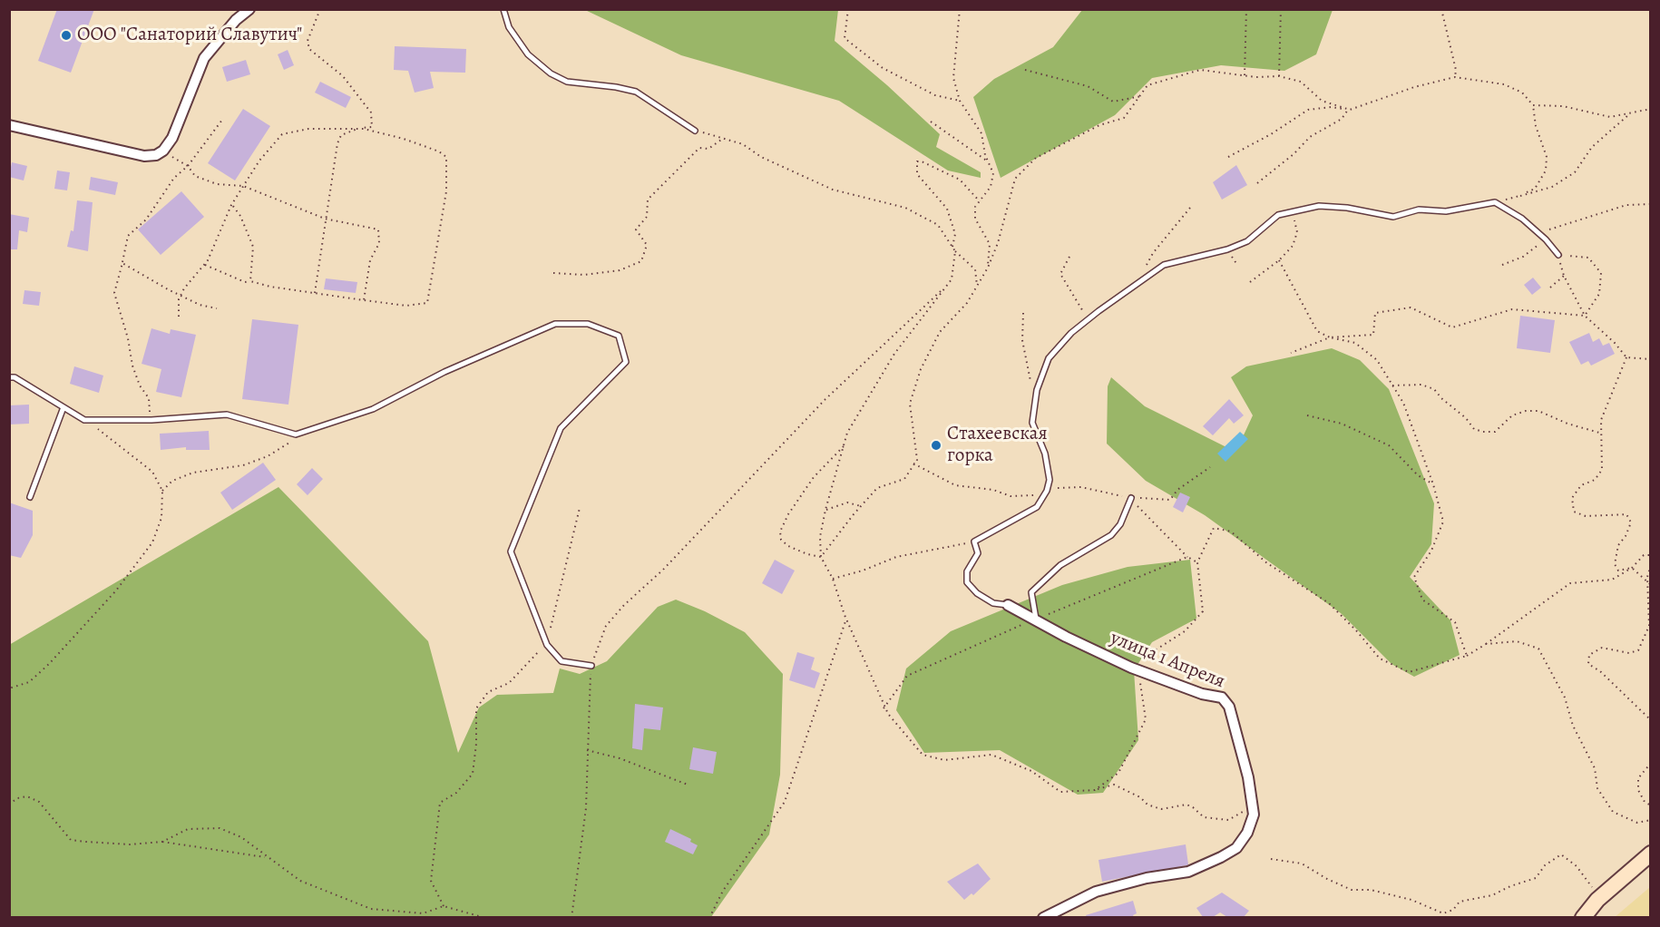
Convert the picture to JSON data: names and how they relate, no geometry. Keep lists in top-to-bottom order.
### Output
{
  "streets": {
    "street": ["улица 1 Апреля"]
  },
  "places": ["ООО \"Санаторий Славутич\"", "Стахеевская горка"]
}
